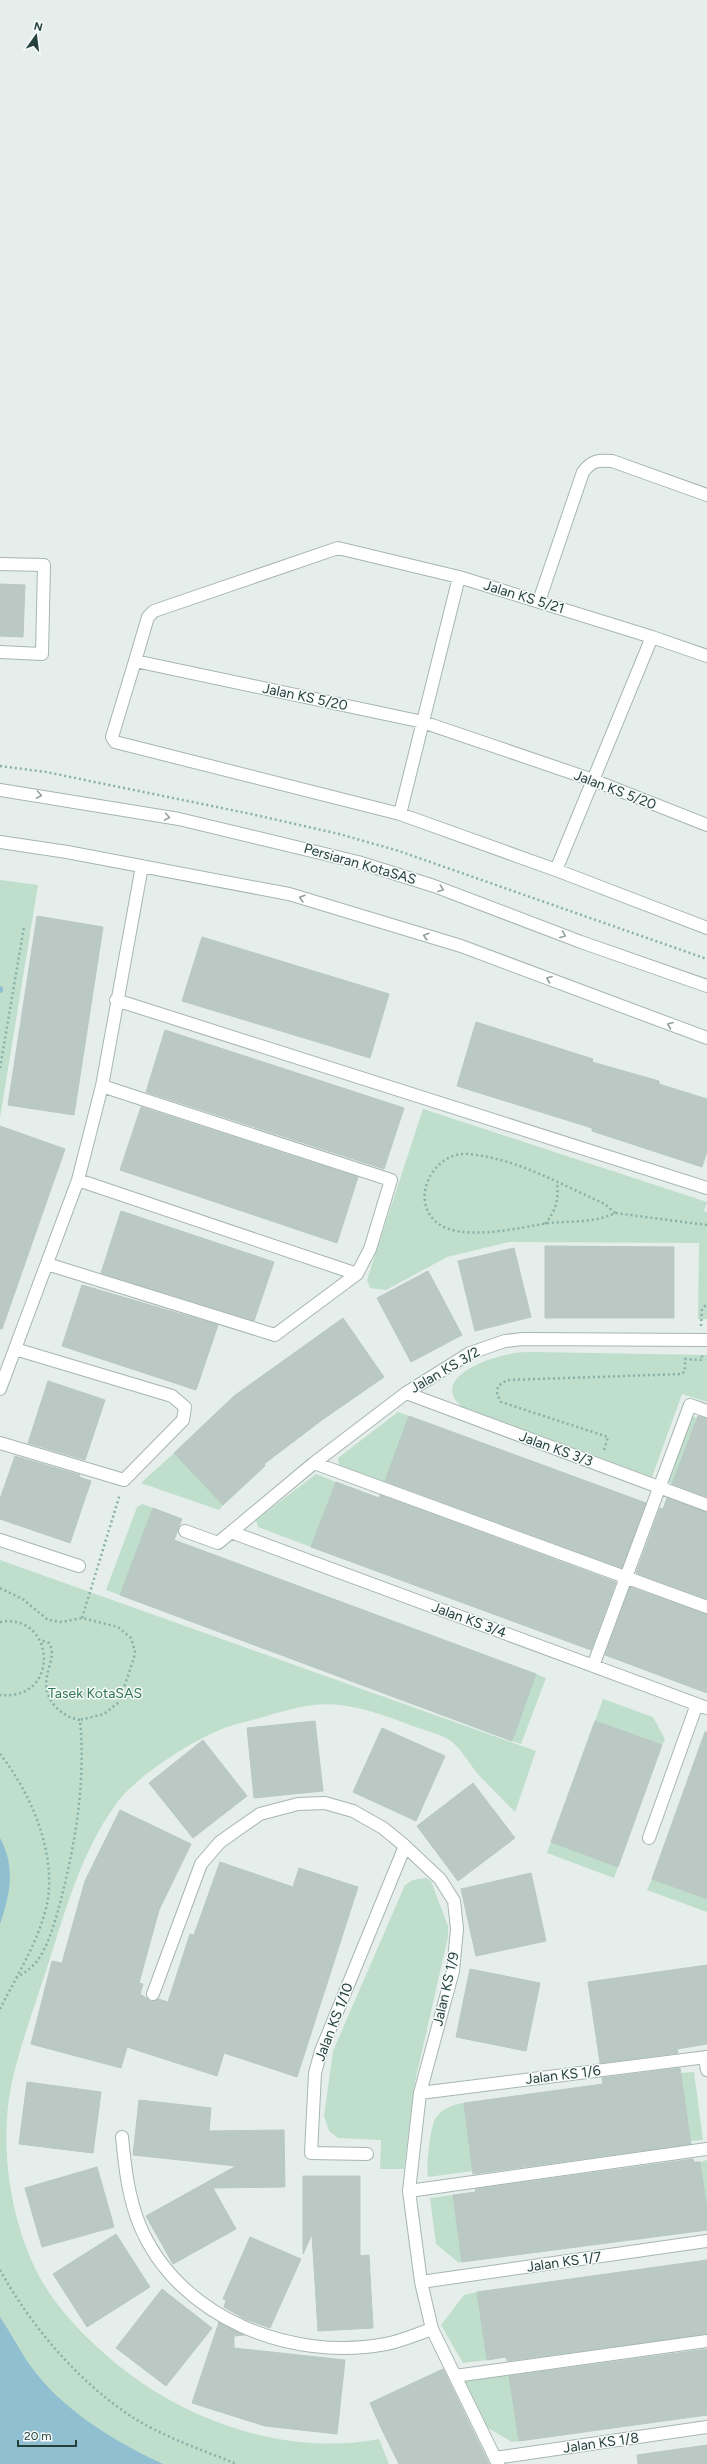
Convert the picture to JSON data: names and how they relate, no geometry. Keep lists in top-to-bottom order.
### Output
{
  "streets": {
    "street": [
      "Jalan KS 5/21",
      "Jalan KS 5/20",
      "Persiaran KotaSAS",
      "Jalan KS 3/2",
      "Jalan KS 3/3",
      "Jalan KS 3/4",
      "Jalan KS 1/9",
      "Jalan KS 1/10",
      "Jalan KS 1/6",
      "Jalan KS 1/7",
      "Jalan KS 1/8"
    ]
  },
  "crossings": [
    ["Jalan KS 5/21", "Jalan KS 5/20"],
    ["Jalan KS 3/2", "Jalan KS 3/3"],
    ["Jalan KS 3/2", "Jalan KS 3/4"],
    ["Jalan KS 1/9", "Jalan KS 1/10"],
    ["Jalan KS 1/9", "Jalan KS 1/6"],
    ["Jalan KS 1/9", "Jalan KS 1/7"],
    ["Jalan KS 1/9", "Jalan KS 1/8"]
  ],
  "parks": ["Tasek KotaSAS"],
  "scale_bar": "20 m",
  "north": "top"
}
